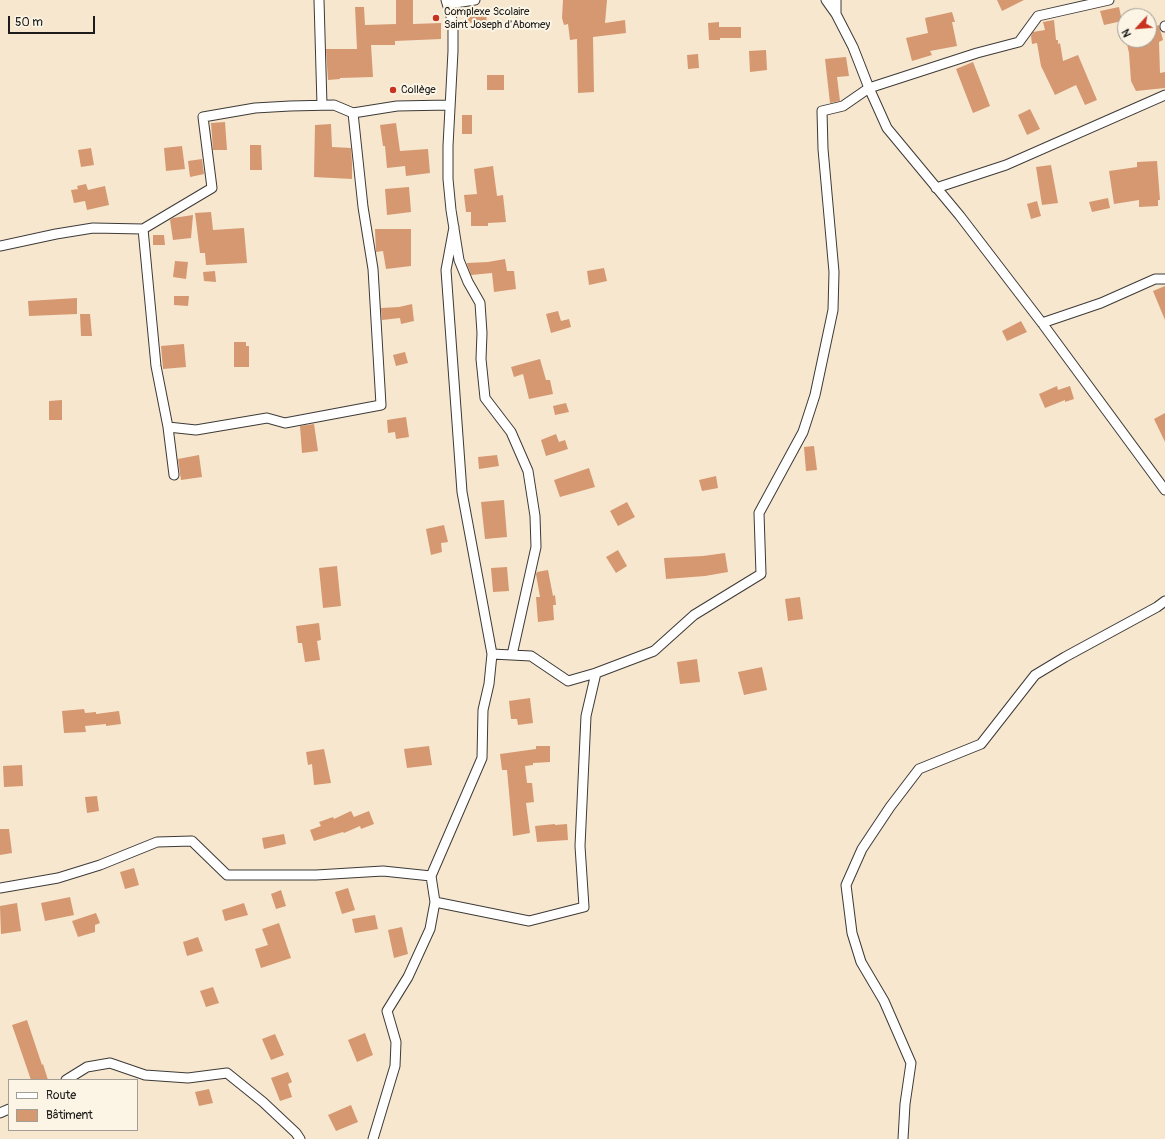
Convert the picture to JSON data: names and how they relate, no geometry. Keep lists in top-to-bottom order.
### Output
{
  "places": ["Complexe Scolaire Saint Joseph d'Abomey", "Collège"],
  "legend": ["Route", "Bâtiment"],
  "scale_bar": "50 m",
  "north": "bottom left"
}
